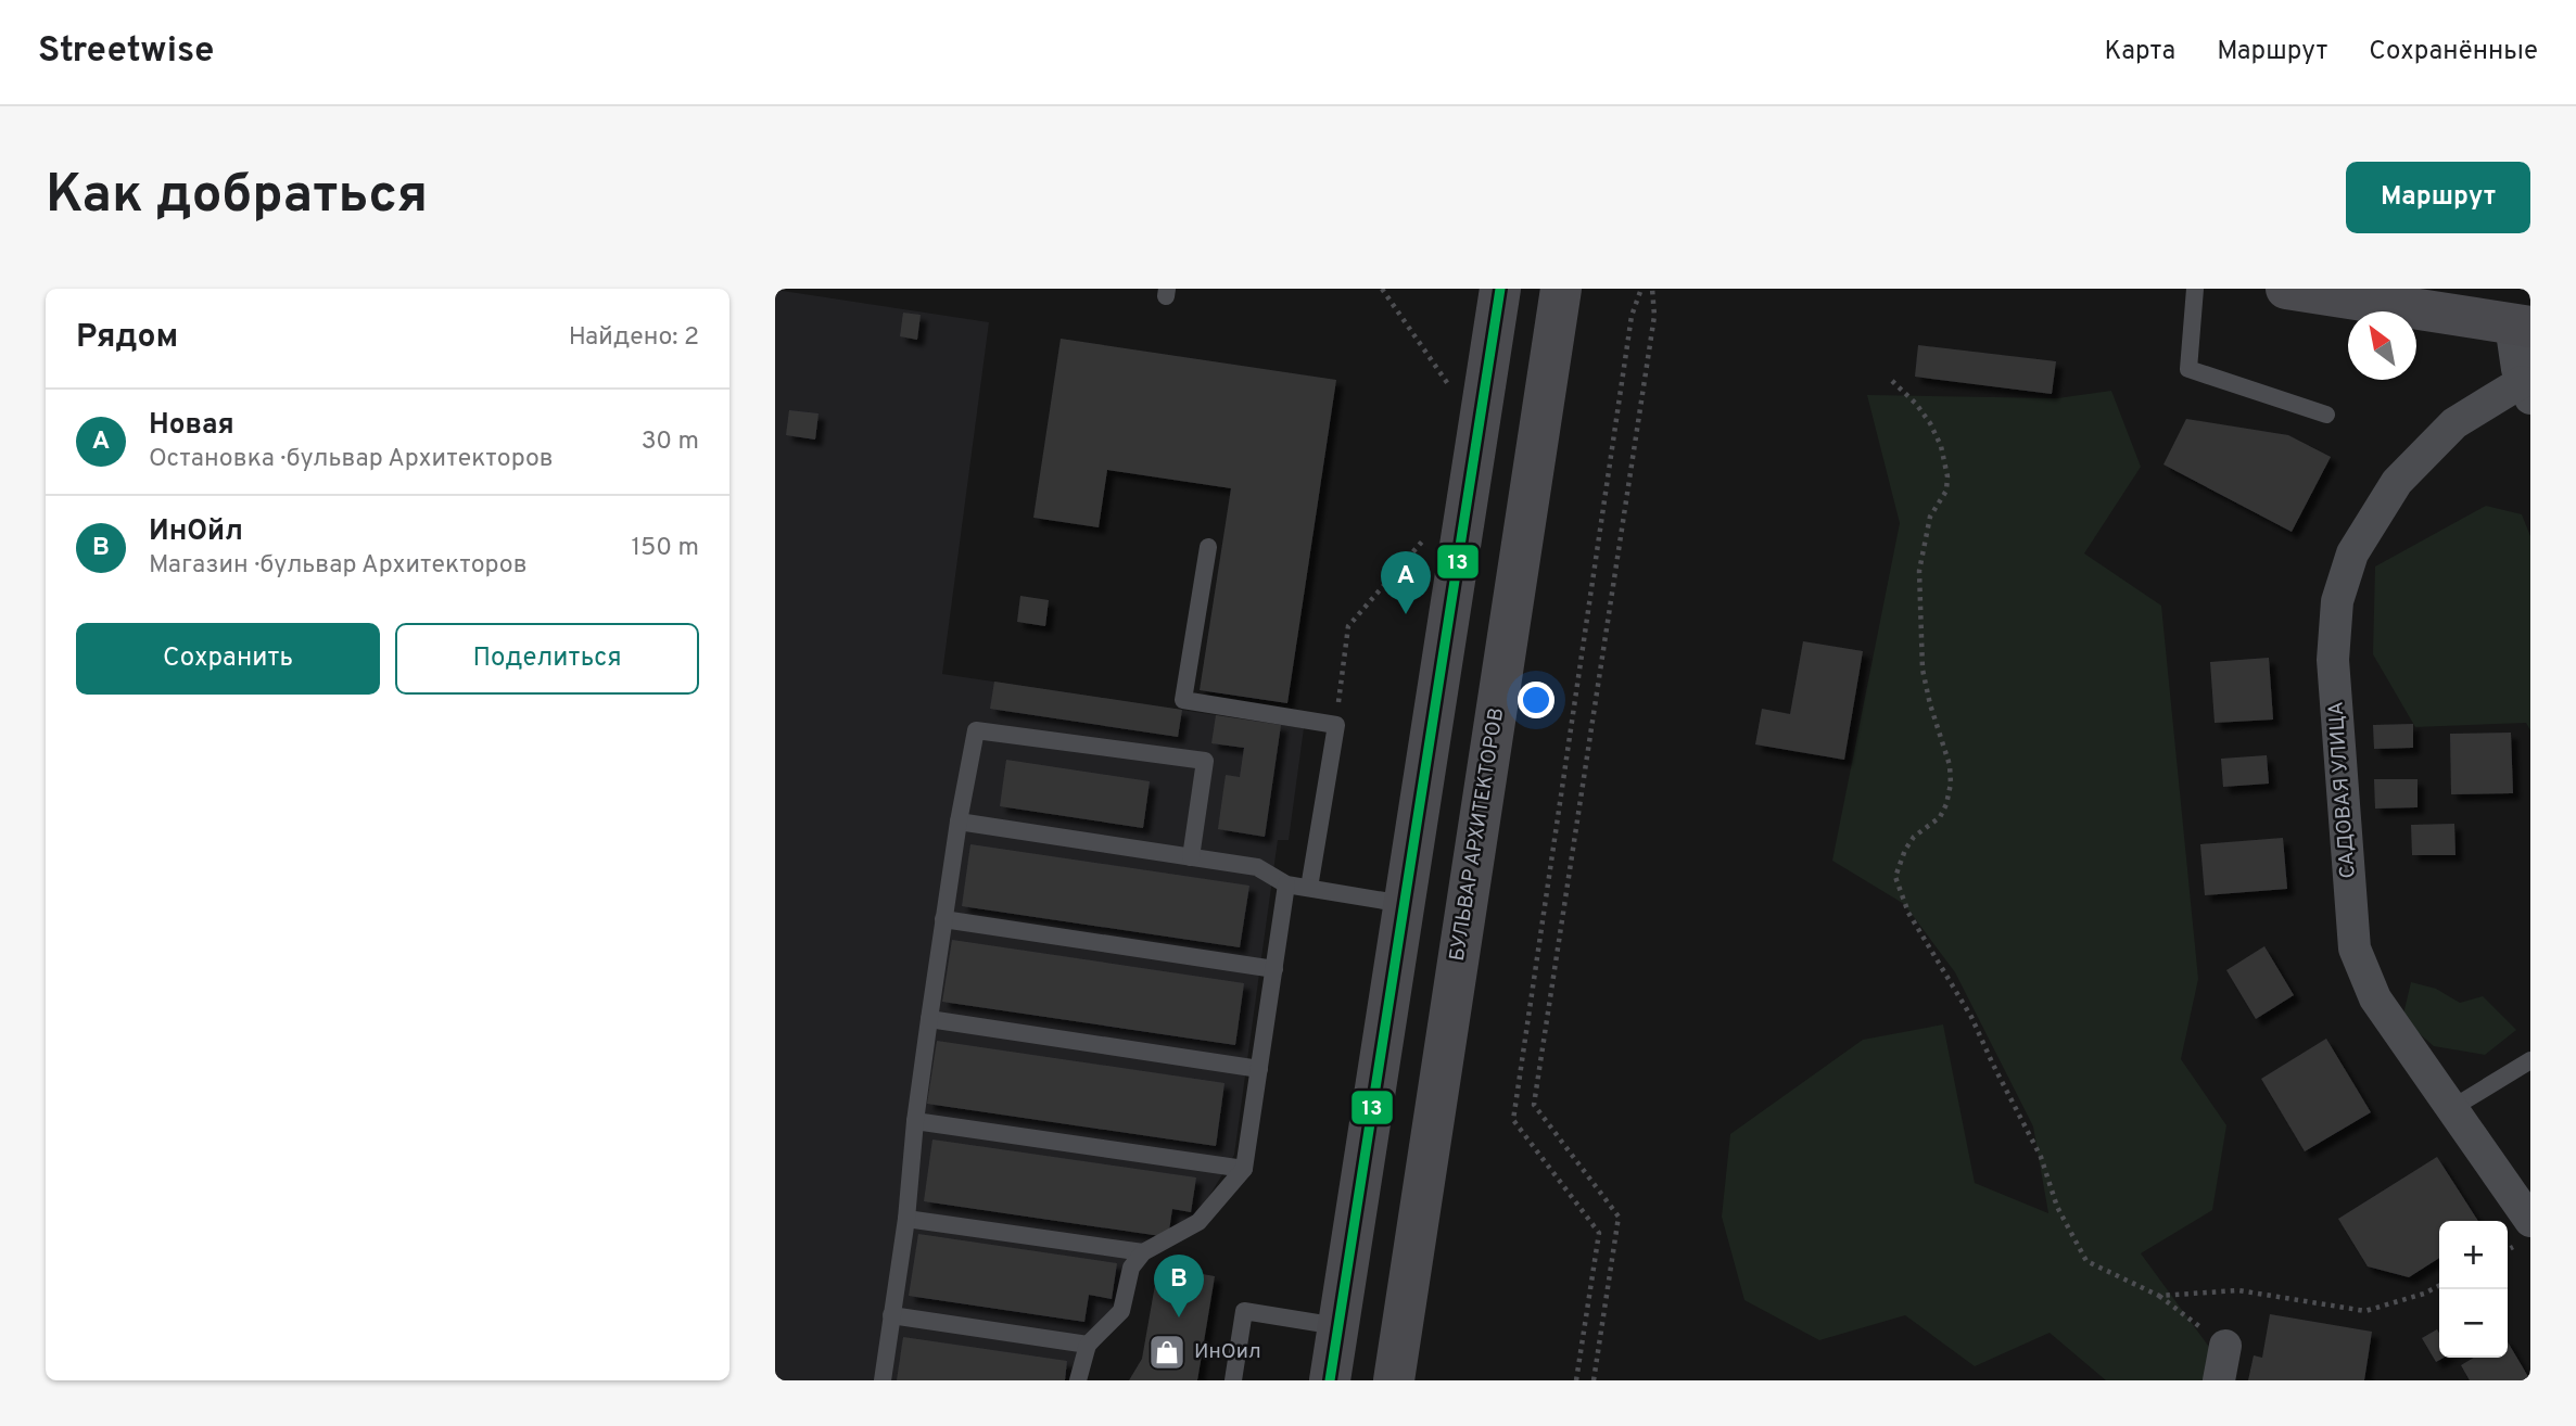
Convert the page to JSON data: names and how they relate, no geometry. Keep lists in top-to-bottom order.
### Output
{
  "streets": {
    "main road": ["БУЛЬВАР АРХИТЕКТОРОВ"],
    "street": ["САДОВАЯ УЛИЦА"]
  },
  "places": {
    "shop": ["ИнОил"]
  },
  "lines": ["transit line 13"],
  "north": "top left",
  "page": {
    "header": "Streetwise",
    "nav": ["Карта", "Маршрут", "Сохранённые"],
    "buttons": [
      "Маршрут",
      ["Сохранить", "Поделиться"]
    ],
    "title": "Как добраться",
    "heading": ["Рядом", "Найдено: 2"],
    "list": [
      {
        "mark": "A",
        "name": "Новая",
        "note": "Остановка · бульвар Архитекторов",
        "value": "30 m"
      },
      {
        "mark": "B",
        "name": "ИнОйл",
        "note": "Магазин · бульвар Архитекторов",
        "value": "150 m"
      }
    ],
    "pins": ["A", "B"],
    "map_buttons": ["+", "−"]
  }
}
